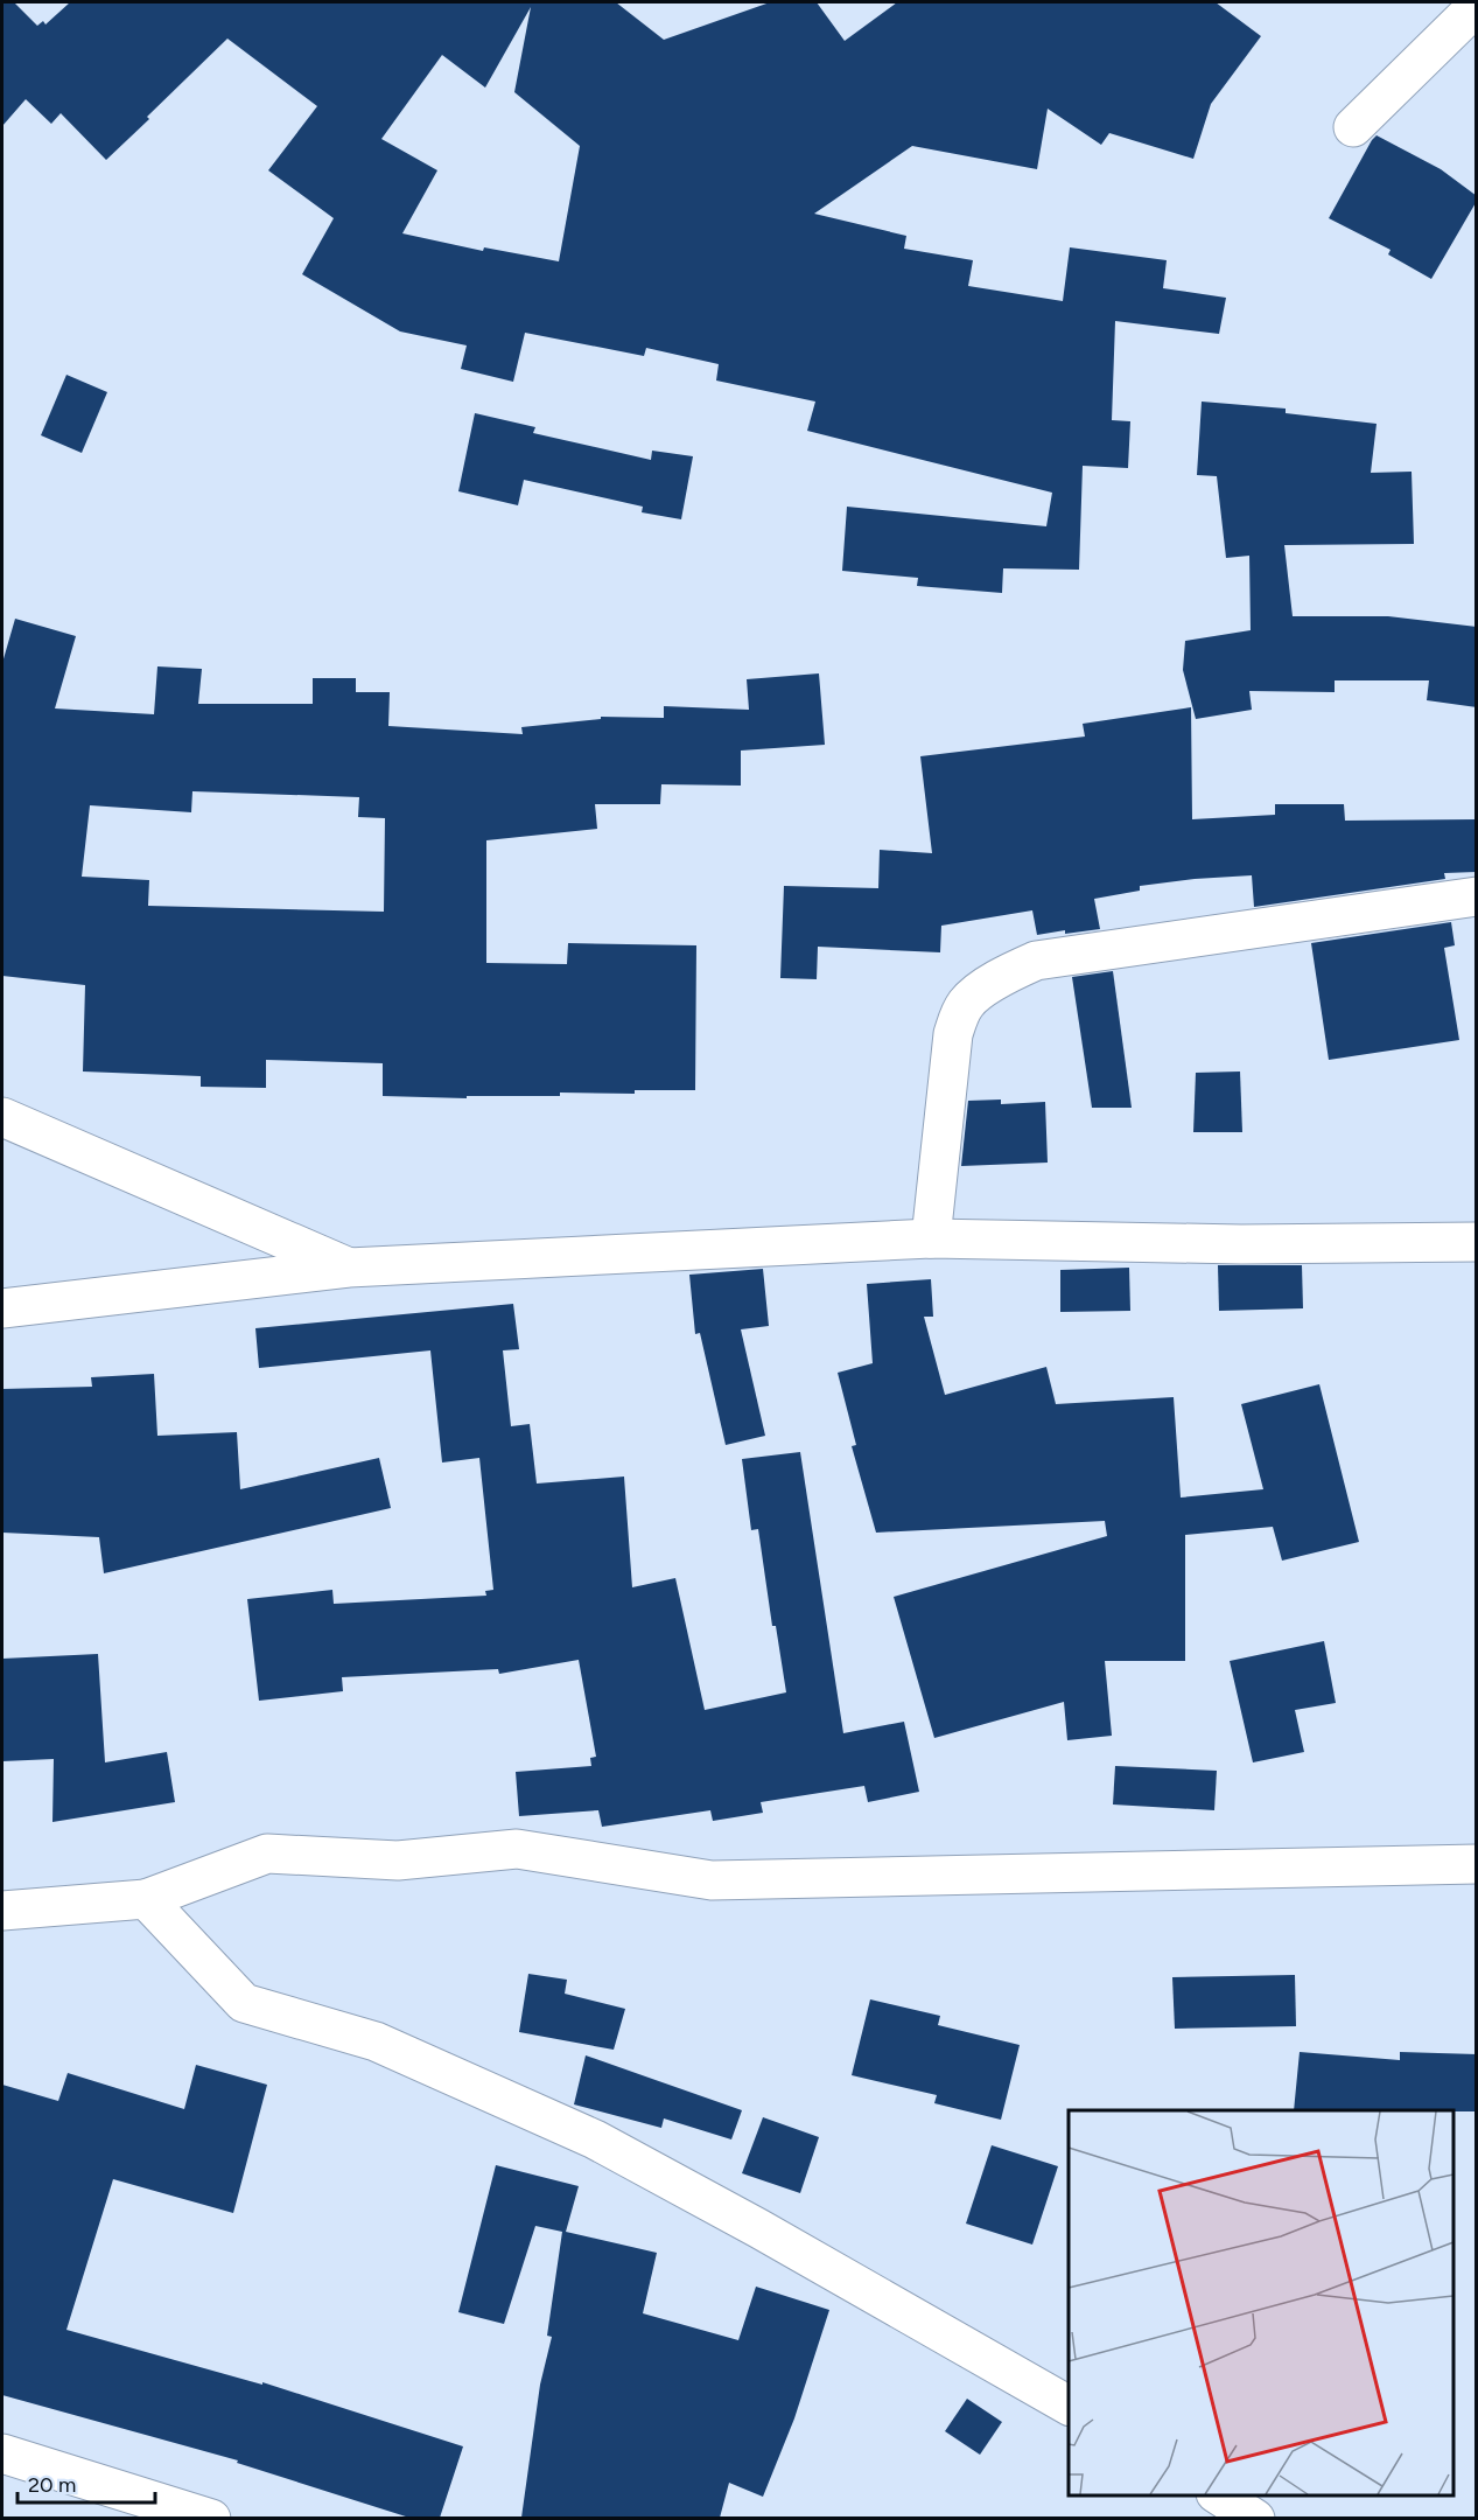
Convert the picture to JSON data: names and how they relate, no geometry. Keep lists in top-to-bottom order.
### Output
{
  "scale_bar": "20 m"
}
